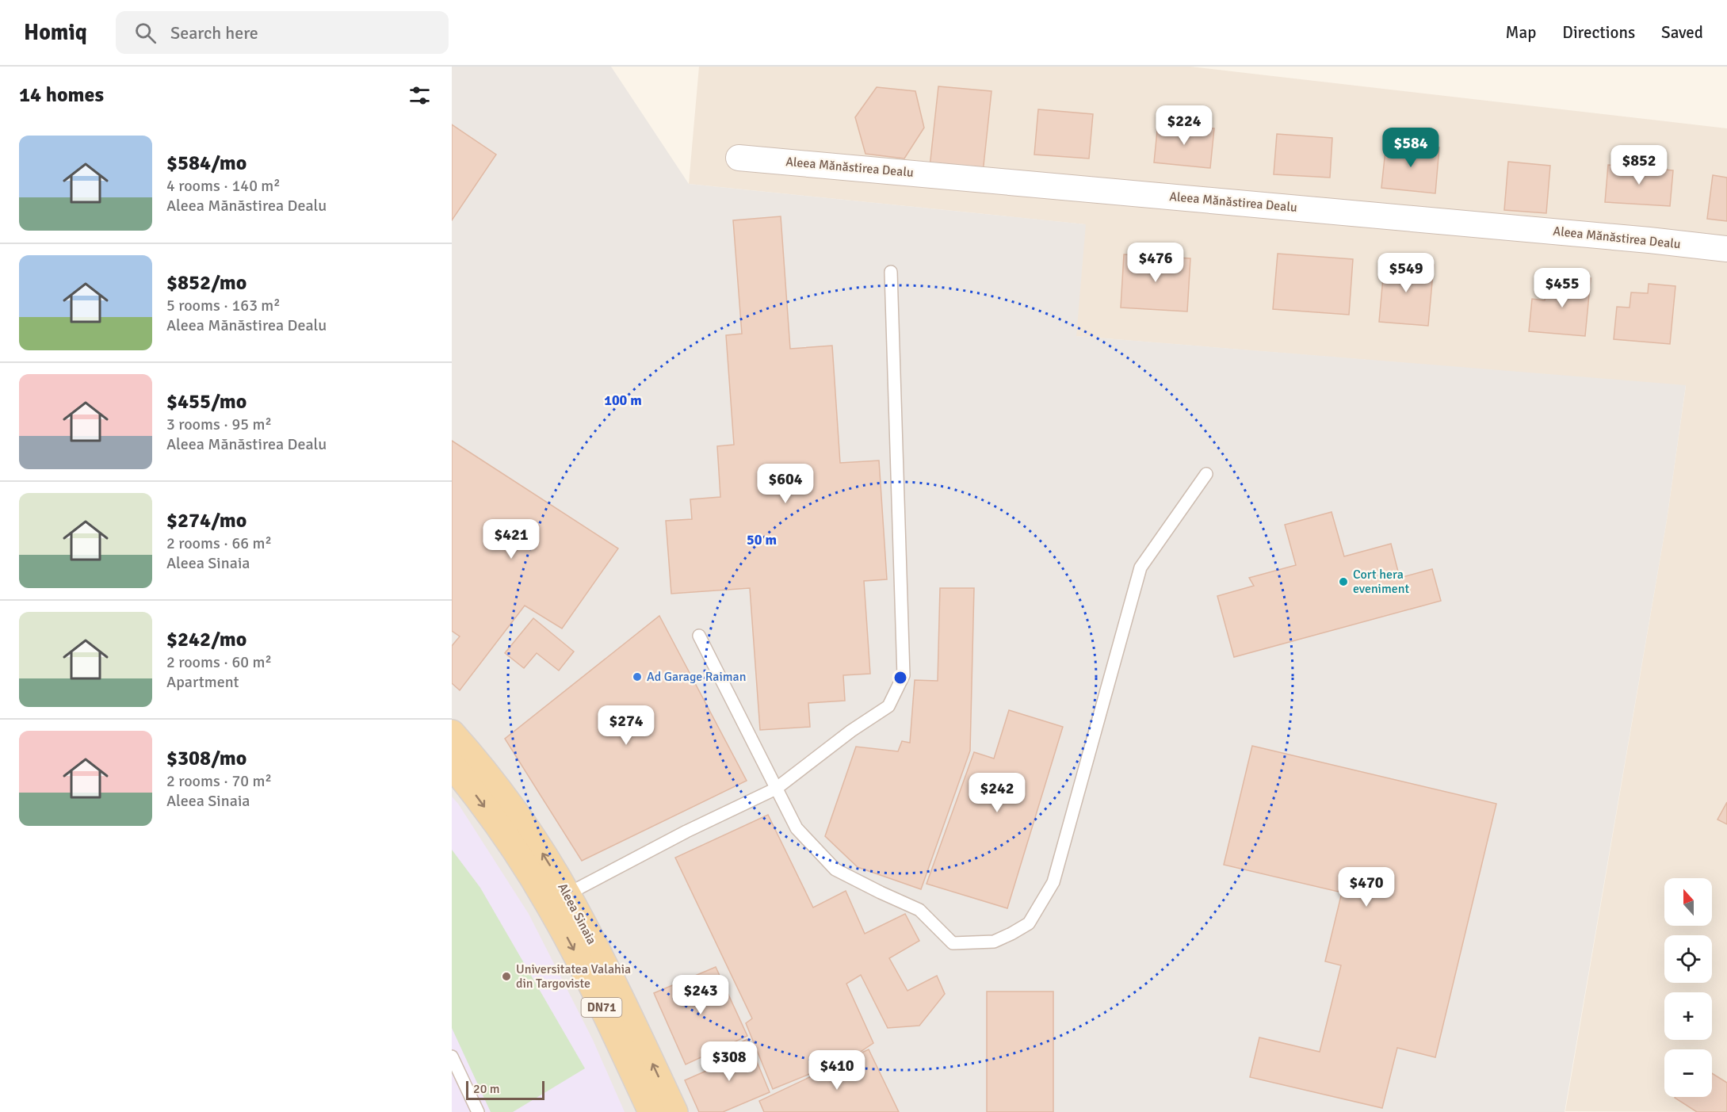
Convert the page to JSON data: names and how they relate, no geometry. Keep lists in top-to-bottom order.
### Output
{
  "streets": {
    "main road": ["Aleea Sinaia", "DN71"],
    "street": ["Aleea Mănăstirea Dealu"]
  },
  "places": ["Cort hera eveniment", "Ad Garage Raiman", "Universitatea Valahia din Targoviste"],
  "scale_bar": "20 m",
  "north": "top",
  "page": {
    "header": "Homiq",
    "search": "Search here",
    "nav": ["Map", "Directions", "Saved"],
    "heading": "14 homes",
    "price": [
      "$224",
      "$584",
      "$852",
      "$476",
      "$549",
      "$455",
      "$604",
      "$421",
      "$274",
      "$242",
      "$470",
      "$243",
      "$308",
      "$410"
    ],
    "list": [
      {
        "name": "$584/mo",
        "note": "4 rooms · 140 m² · Aleea Mănăstirea Dealu"
      },
      {
        "name": "$852/mo",
        "note": "5 rooms · 163 m² · Aleea Mănăstirea Dealu"
      },
      {
        "name": "$455/mo",
        "note": "3 rooms · 95 m² · Aleea Mănăstirea Dealu"
      },
      {
        "name": "$274/mo",
        "note": "2 rooms · 66 m² · Aleea Sinaia"
      },
      {
        "name": "$242/mo",
        "note": "2 rooms · 60 m² · Apartment"
      },
      {
        "name": "$308/mo",
        "note": "2 rooms · 70 m² · Aleea Sinaia"
      }
    ],
    "map_buttons": ["+", "−"],
    "scale": "20 m"
  },
  "rings": ["100 m", "50 m"]
}
